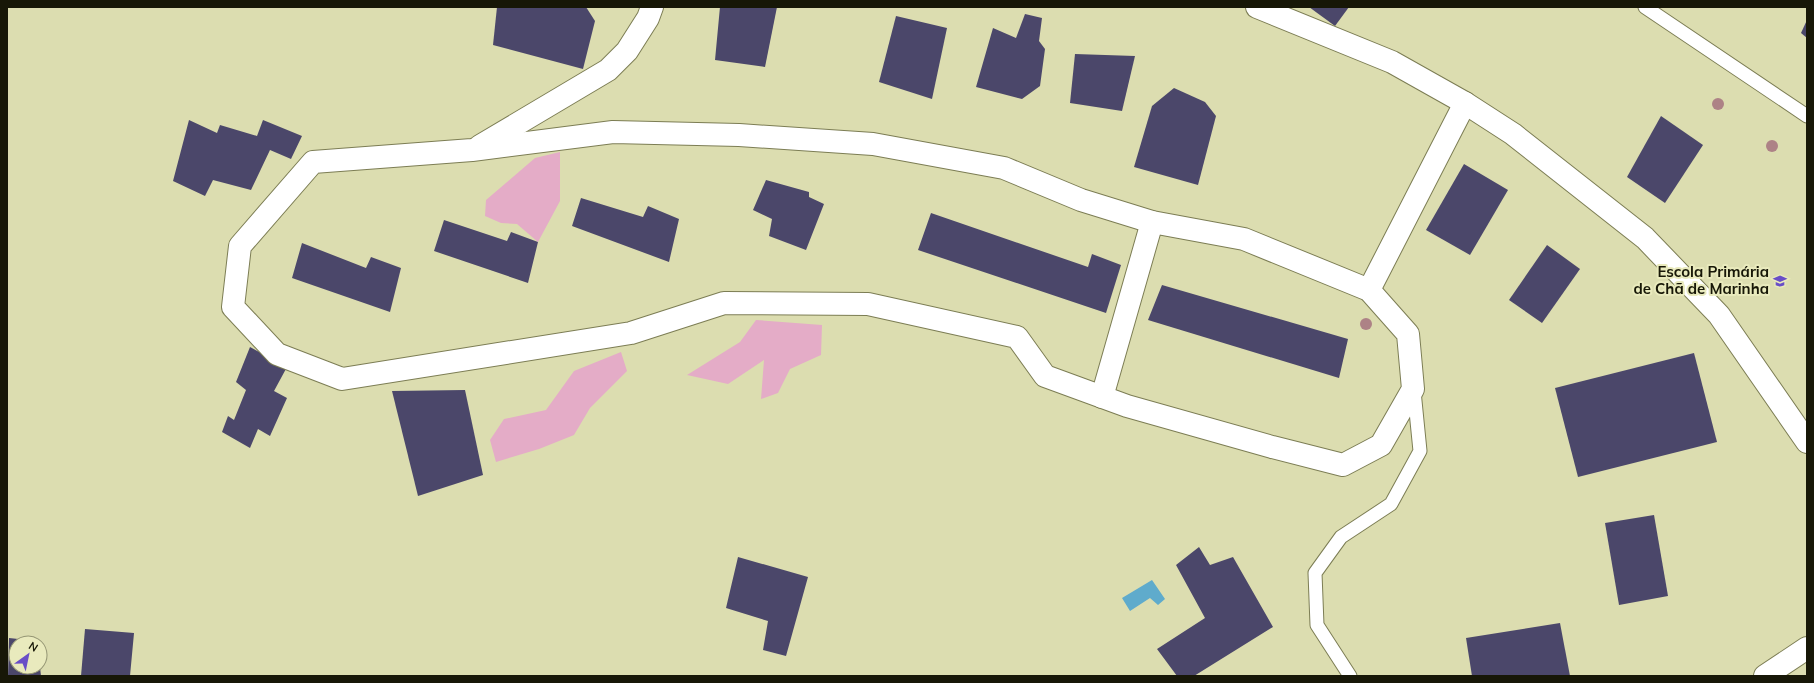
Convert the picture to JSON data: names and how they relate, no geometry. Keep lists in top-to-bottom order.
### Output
{
  "places": {
    "school or university": ["Escola Primária de Chã de Marinha"]
  },
  "north": "top right"
}
